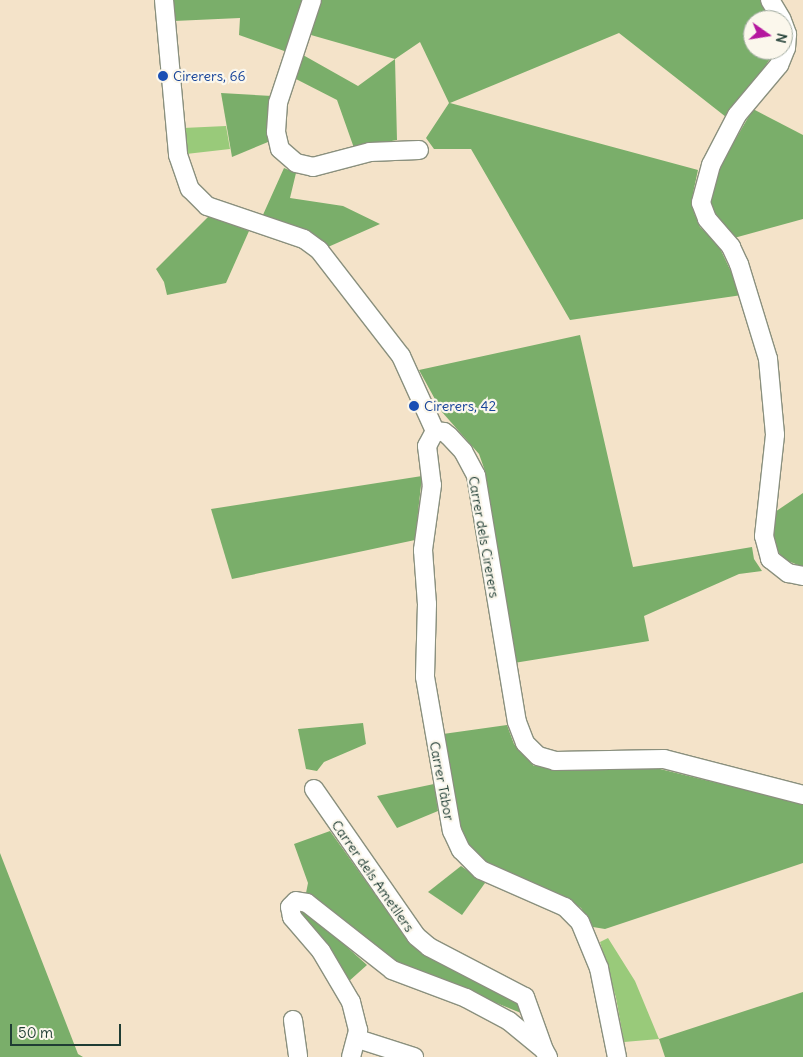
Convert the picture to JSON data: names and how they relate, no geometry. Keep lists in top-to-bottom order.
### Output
{
  "streets": {
    "street": ["Carrer dels Cirerers", "Carrer Tàbor", "Carrer dels Ametllers"]
  },
  "crossings": [
    ["Carrer dels Cirerers", "Carrer Tàbor"]
  ],
  "places": ["Cirerers, 66", "Cirerers, 42"],
  "scale_bar": "50 m",
  "north": "right"
}
